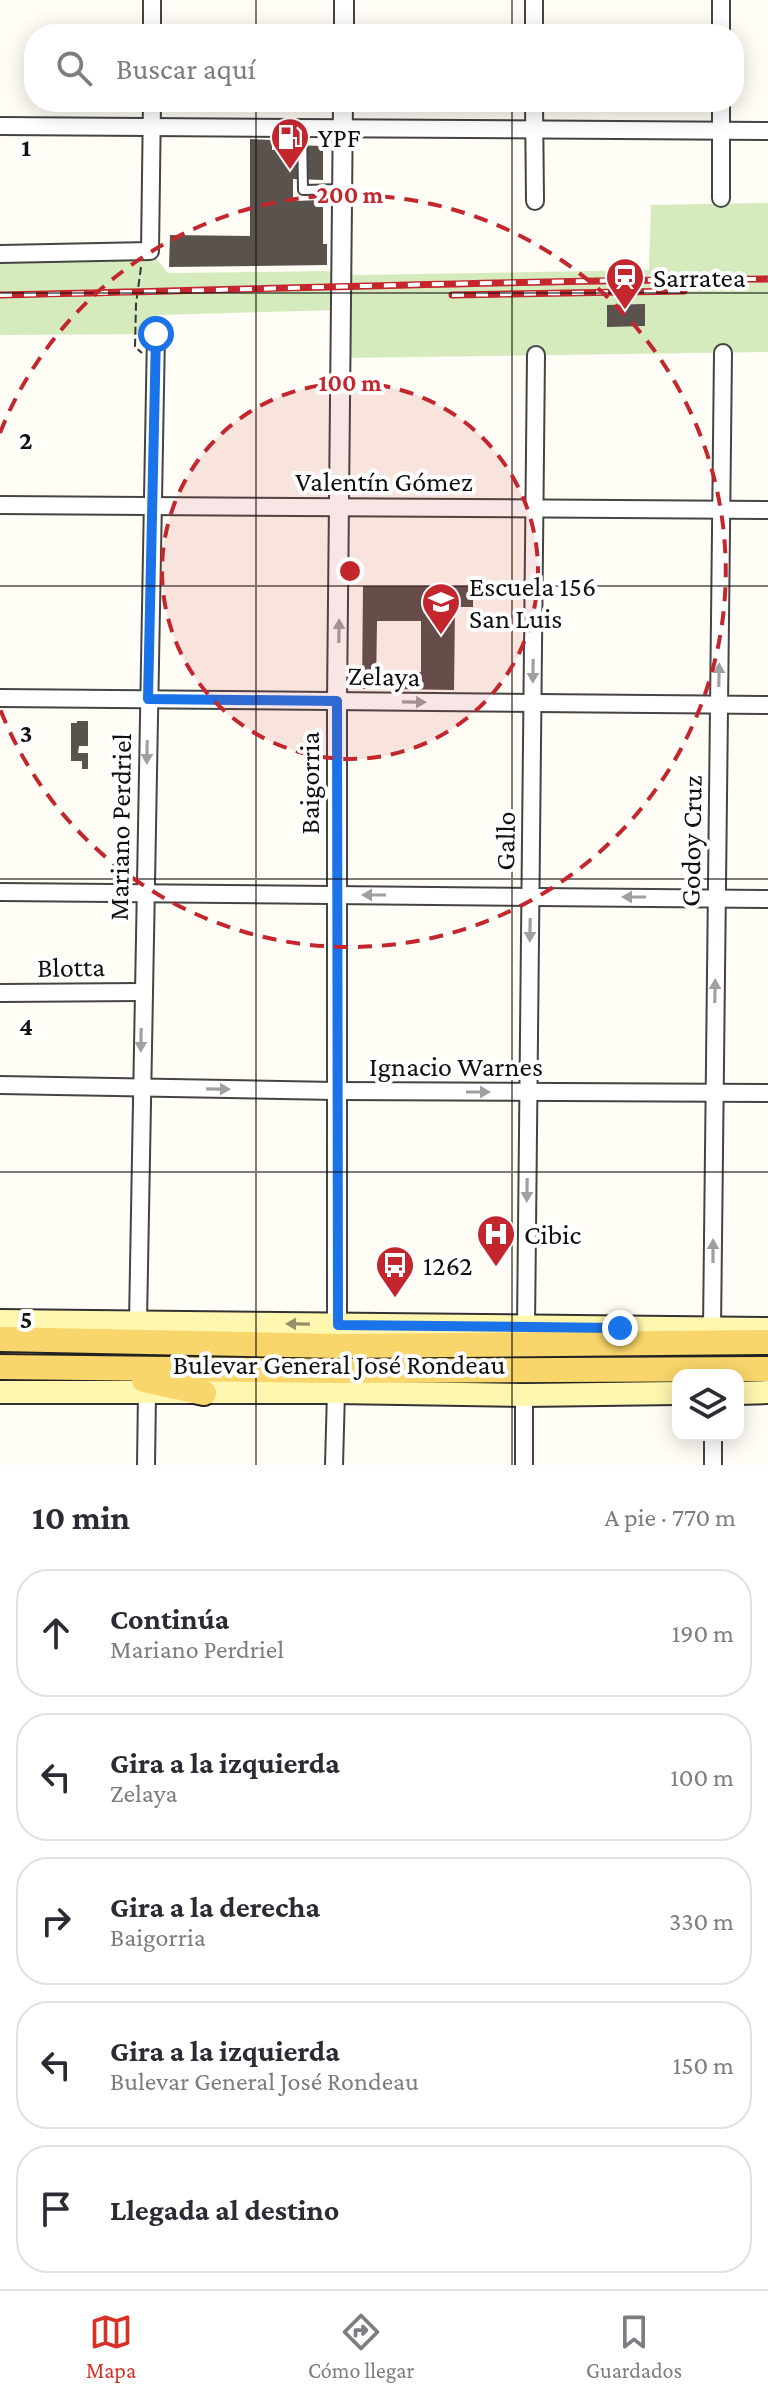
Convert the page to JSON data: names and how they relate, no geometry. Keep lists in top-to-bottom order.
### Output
{
  "streets": {
    "main road": ["Bulevar General José Rondeau"],
    "street": [
      "Valentín Gómez",
      "Zelaya",
      "Baigorria",
      "Mariano Perdriel",
      "Gallo",
      "Godoy Cruz",
      "Blotta",
      "Ignacio Warnes"
    ]
  },
  "crossings": [
    ["Valentín Gómez", "Baigorria"],
    ["Valentín Gómez", "Mariano Perdriel"],
    ["Valentín Gómez", "Gallo"],
    ["Valentín Gómez", "Godoy Cruz"],
    ["Zelaya", "Baigorria"],
    ["Zelaya", "Mariano Perdriel"],
    ["Zelaya", "Gallo"],
    ["Zelaya", "Godoy Cruz"],
    ["Baigorria", "Ignacio Warnes"],
    ["Baigorria", "Bulevar General José Rondeau"],
    ["Mariano Perdriel", "Blotta"],
    ["Mariano Perdriel", "Ignacio Warnes"],
    ["Mariano Perdriel", "Bulevar General José Rondeau"],
    ["Gallo", "Ignacio Warnes"],
    ["Gallo", "Bulevar General José Rondeau"],
    ["Godoy Cruz", "Ignacio Warnes"],
    ["Godoy Cruz", "Bulevar General José Rondeau"]
  ],
  "one_way": ["Gallo", "Godoy Cruz", "Ignacio Warnes"],
  "places": {
    "fuel station": ["YPF"],
    "station": ["Sarratea"],
    "school or university": ["Escuela 156 San Luis"],
    "hospital": ["Cibic"],
    "bus stop": ["1262"]
  },
  "page": {
    "search": "Buscar aquí",
    "heading": ["10 min", "A pie · 770 m"],
    "list": [
      ["Continúa", "Mariano Perdriel", "190 m"],
      ["Gira a la izquierda", "Zelaya", "100 m"],
      ["Gira a la derecha", "Baigorria", "330 m"],
      ["Gira a la izquierda", "Bulevar General José Rondeau", "150 m"],
      "Llegada al destino"
    ],
    "nav": ["Mapa", "Cómo llegar", "Guardados"]
  },
  "grid": {
    "rows": [
      "1",
      "2",
      "3",
      "4",
      "5"
    ]
  },
  "rings": ["200 m", "100 m"]
}
